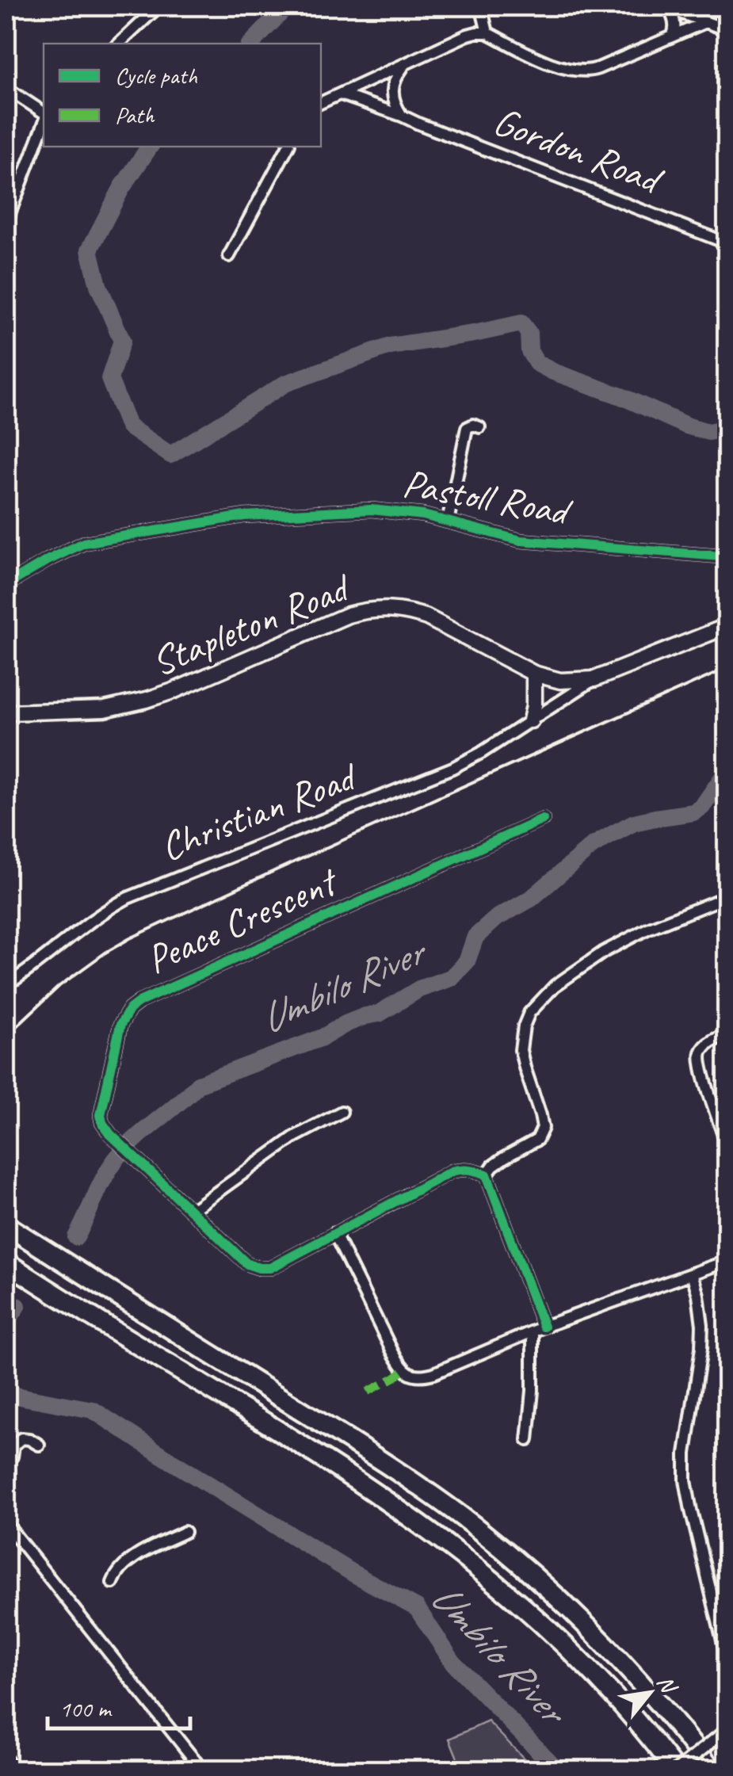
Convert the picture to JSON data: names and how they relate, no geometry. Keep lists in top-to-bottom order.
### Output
{
  "streets": {
    "main road": ["Stapleton Road"],
    "street": [
      "Gordon Road",
      "Pastoll Road",
      "Christian Road",
      "Peace Crescent"
    ]
  },
  "crossings": [
    ["Stapleton Road", "Christian Road"]
  ],
  "water": ["Umbilo River"],
  "legend": ["Cycle path", "Path"],
  "scale_bar": "100 m",
  "north": "top right"
}
